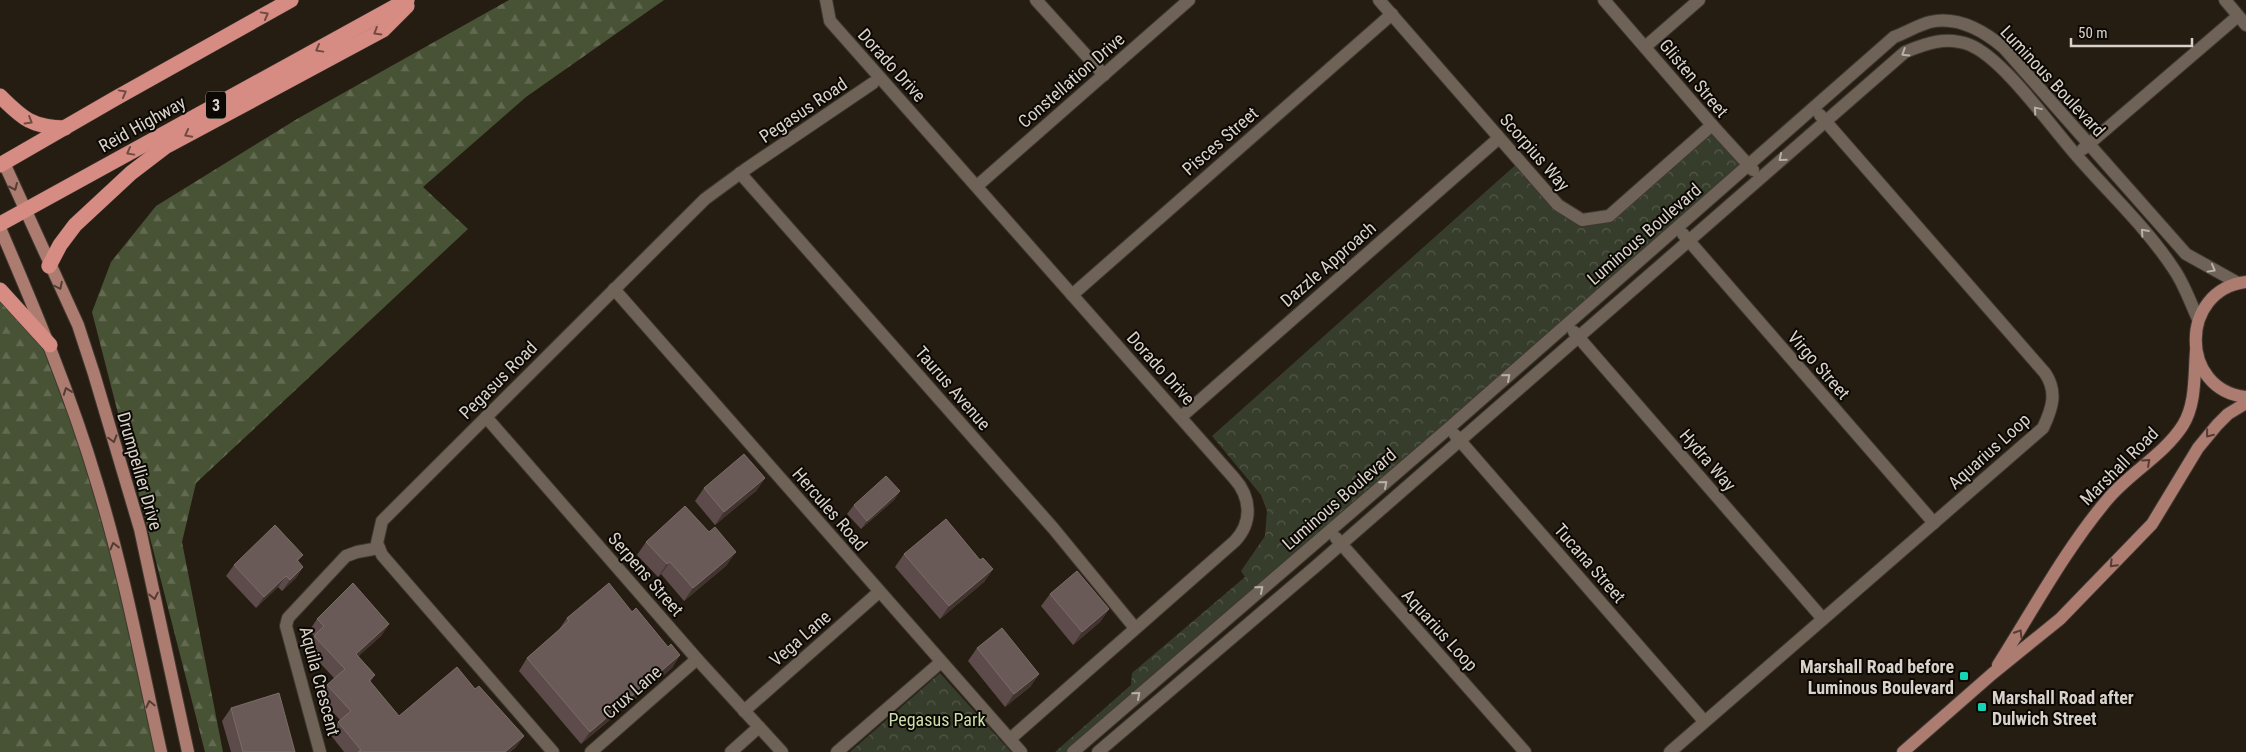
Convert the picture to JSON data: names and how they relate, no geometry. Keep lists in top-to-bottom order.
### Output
{
  "streets": {
    "highway": ["3", "Reid Highway"],
    "main road": ["Marshall Road", "Drumpellier Drive"],
    "street": [
      "Dorado Drive",
      "Glisten Street",
      "Constellation Drive",
      "Luminous Boulevard",
      "Pegasus Road",
      "Pisces Street",
      "Scorpius Way",
      "Dazzle Approach",
      "Virgo Street",
      "Taurus Avenue",
      "Aquarius Loop",
      "Hydra Way",
      "Hercules Road",
      "Tucana Street",
      "Serpens Street",
      "Vega Lane",
      "Aquila Crescent",
      "Crux Lane"
    ]
  },
  "crossings": [
    ["Dorado Drive", "Constellation Drive"],
    ["Dorado Drive", "Pisces Street"],
    ["Dorado Drive", "Dazzle Approach"],
    ["Dorado Drive", "Taurus Avenue"],
    ["Dorado Drive", "Hercules Road"],
    ["Glisten Street", "Luminous Boulevard"],
    ["Glisten Street", "Scorpius Way"],
    ["Luminous Boulevard", "Virgo Street"],
    ["Luminous Boulevard", "Aquarius Loop"],
    ["Luminous Boulevard", "Hydra Way"],
    ["Luminous Boulevard", "Marshall Road"],
    ["Luminous Boulevard", "Tucana Street"],
    ["Pegasus Road", "Taurus Avenue"],
    ["Pegasus Road", "Hercules Road"],
    ["Pegasus Road", "Serpens Street"],
    ["Pegasus Road", "Aquila Crescent"],
    ["Reid Highway", "Drumpellier Drive"],
    ["Pisces Street", "Scorpius Way"],
    ["Scorpius Way", "Dazzle Approach"],
    ["Virgo Street", "Aquarius Loop"],
    ["Aquarius Loop", "Hydra Way"],
    ["Aquarius Loop", "Tucana Street"],
    ["Hercules Road", "Vega Lane"],
    ["Serpens Street", "Vega Lane"],
    ["Serpens Street", "Crux Lane"]
  ],
  "parks": ["Pegasus Park"],
  "places": {
    "transit": ["Marshall Road before Luminous Boulevard", "Marshall Road after Dulwich Street"]
  },
  "scale_bar": "50 m"
}
